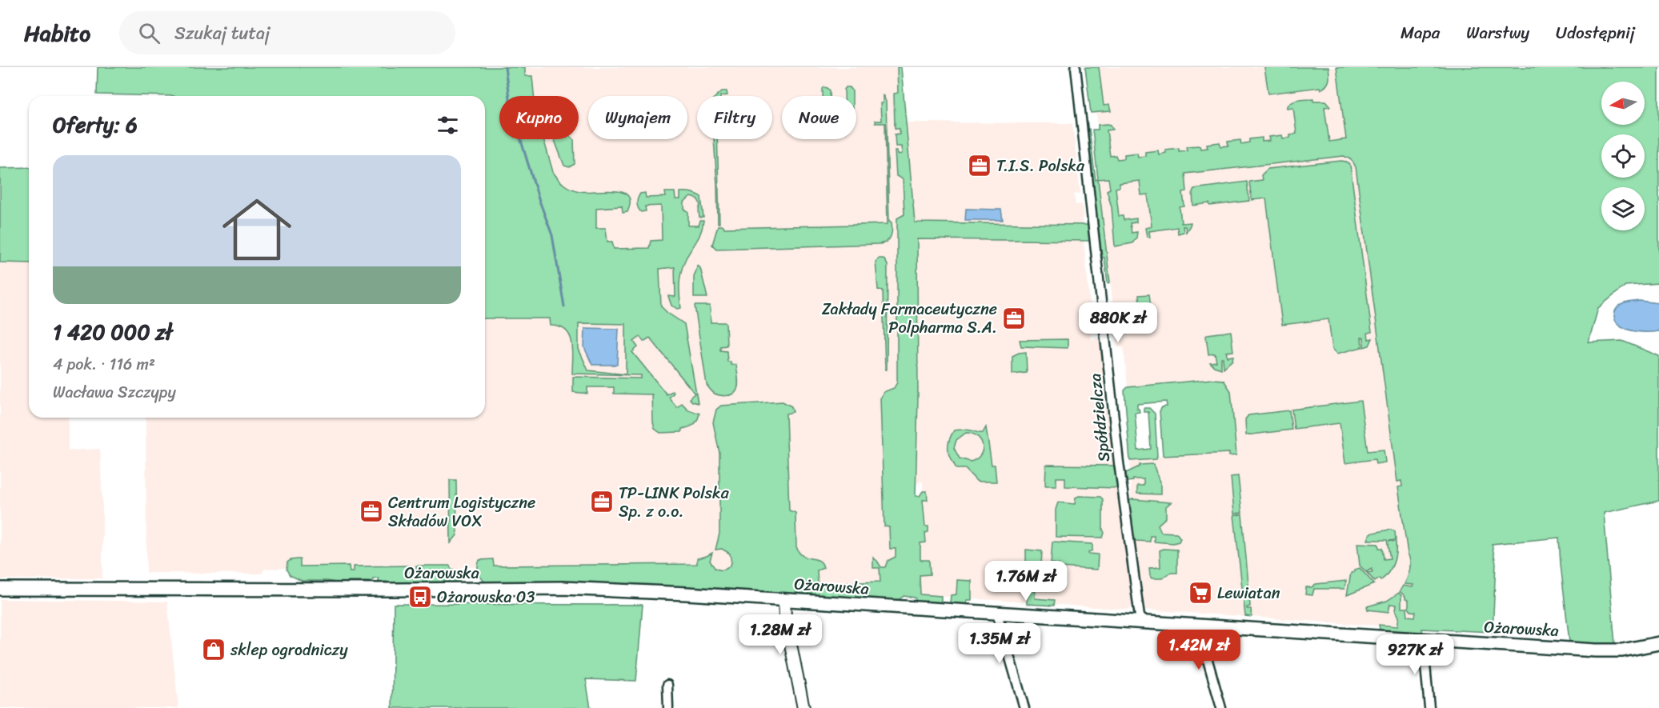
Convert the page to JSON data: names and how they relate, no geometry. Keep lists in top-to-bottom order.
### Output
{
  "streets": {
    "main road": ["Ożarowska"],
    "street": ["Spółdzielcza"]
  },
  "crossings": [
    ["Spółdzielcza", "Ożarowska"]
  ],
  "places": {
    "office": [
      "T.I.S. Polska",
      "Zakłady Farmaceutyczne Polpharma S.A.",
      "TP-LINK Polska Sp. z o.o.",
      "Centrum Logistyczne Składów VOX"
    ],
    "supermarket": ["Lewiatan"],
    "bus stop": ["Ożarowska 03"],
    "shop": ["sklep ogrodniczy"]
  },
  "north": "left",
  "page": {
    "header": "Habito",
    "search": "Szukaj tutaj",
    "nav": ["Mapa", "Warstwy", "Udostępnij"],
    "chip": [
      "Kupno",
      "Wynajem",
      "Filtry",
      "Nowe"
    ],
    "heading": "Oferty: 6",
    "list": [
      {
        "name": "1 420 000 zł",
        "note": "4 pok. · 116 m² · Wacława Szczypy"
      }
    ],
    "price": [
      "880K zł",
      "1.76M zł",
      "1.28M zł",
      "1.35M zł",
      "1.42M zł",
      "927K zł"
    ]
  }
}
